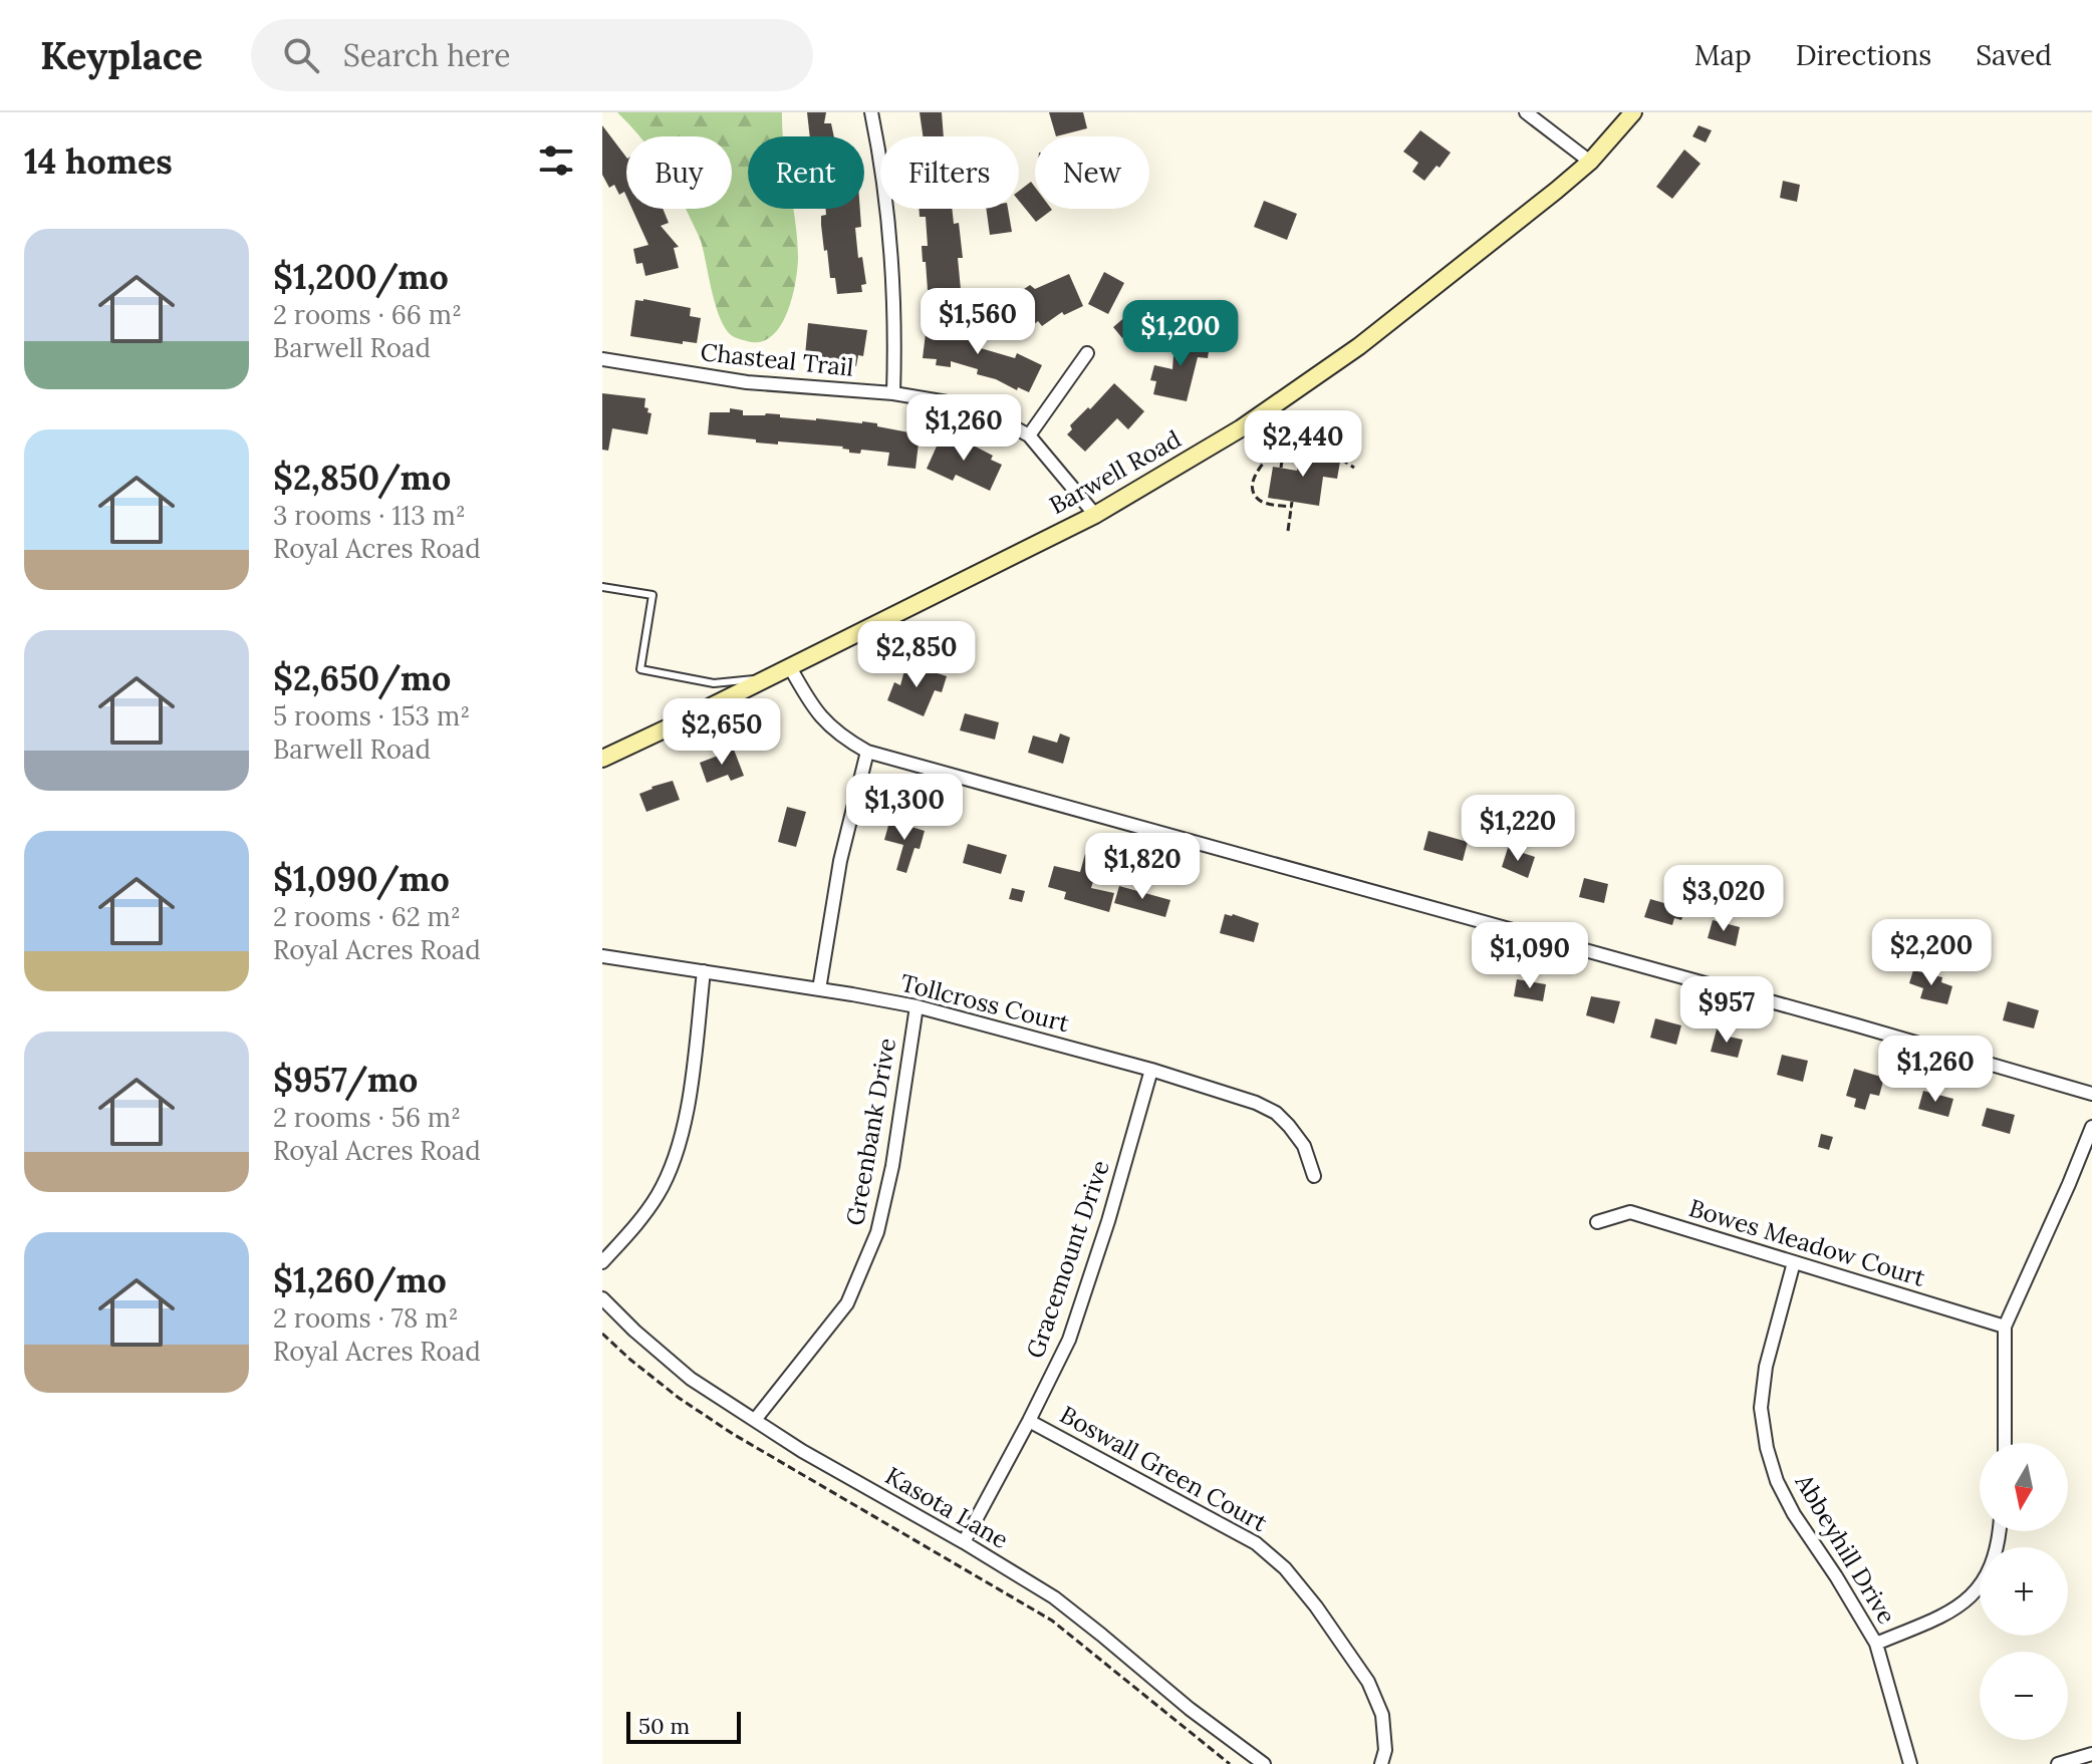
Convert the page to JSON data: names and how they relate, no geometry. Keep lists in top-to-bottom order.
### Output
{
  "streets": {
    "street": [
      "Chasteal Trail",
      "Barwell Road",
      "Tollcross Court",
      "Greenbank Drive",
      "Bowes Meadow Court",
      "Gracemount Drive",
      "Boswall Green Court",
      "Kasota Lane",
      "Abbeyhill Drive"
    ]
  },
  "crossings": [
    ["Chasteal Trail", "Barwell Road"],
    ["Tollcross Court", "Greenbank Drive"],
    ["Tollcross Court", "Gracemount Drive"],
    ["Greenbank Drive", "Kasota Lane"],
    ["Bowes Meadow Court", "Abbeyhill Drive"],
    ["Gracemount Drive", "Boswall Green Court"],
    ["Gracemount Drive", "Kasota Lane"]
  ],
  "scale_bar": "50 m",
  "north": "bottom",
  "page": {
    "header": "Keyplace",
    "search": "Search here",
    "nav": ["Map", "Directions", "Saved"],
    "heading": "14 homes",
    "chip": [
      "Buy",
      "Rent",
      "Filters",
      "New"
    ],
    "list": [
      {
        "name": "$1,200/mo",
        "note": "2 rooms · 66 m² · Barwell Road"
      },
      {
        "name": "$2,850/mo",
        "note": "3 rooms · 113 m² · Royal Acres Road"
      },
      {
        "name": "$2,650/mo",
        "note": "5 rooms · 153 m² · Barwell Road"
      },
      {
        "name": "$1,090/mo",
        "note": "2 rooms · 62 m² · Royal Acres Road"
      },
      {
        "name": "$957/mo",
        "note": "2 rooms · 56 m² · Royal Acres Road"
      },
      {
        "name": "$1,260/mo",
        "note": "2 rooms · 78 m² · Royal Acres Road"
      }
    ],
    "price": [
      "$1,560",
      "$1,200",
      "$1,260",
      "$2,440",
      "$2,850",
      "$2,650",
      "$1,300",
      "$1,220",
      "$1,820",
      "$3,020",
      "$2,200",
      "$1,090",
      "$957",
      "$1,260"
    ],
    "map_buttons": ["+", "−"],
    "scale": "50 m"
  }
}
